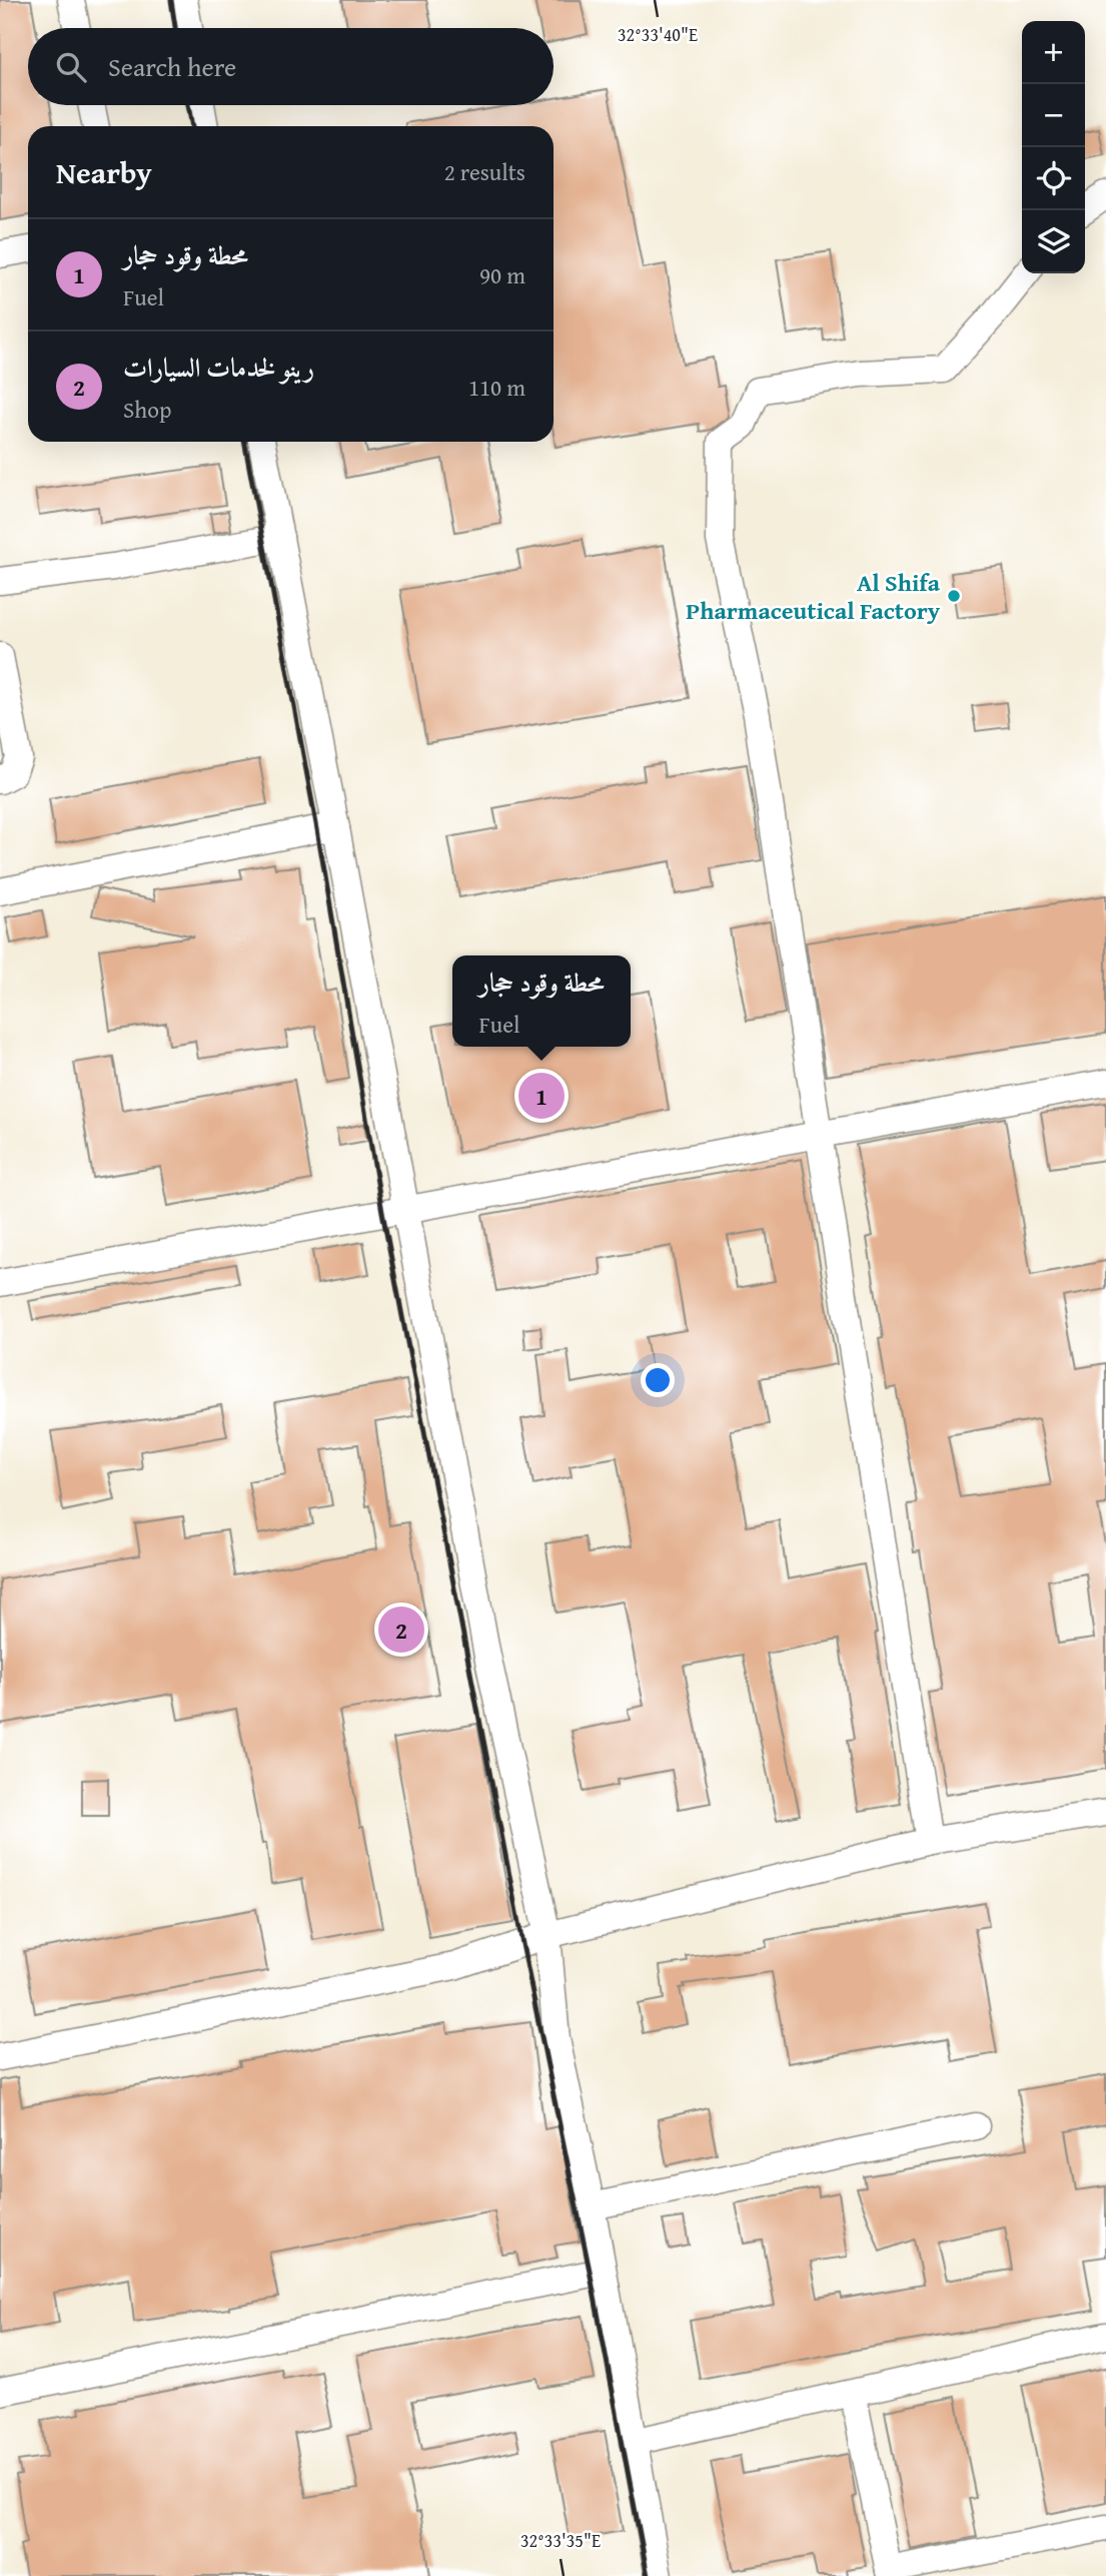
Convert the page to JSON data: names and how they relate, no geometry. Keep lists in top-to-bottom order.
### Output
{
  "places": ["Al Shifa Pharmaceutical Factory"],
  "page": {
    "map_buttons": ["+", "−"],
    "search": "Search here",
    "heading": ["Nearby", "2 results"],
    "list": [
      {
        "mark": "1",
        "name": "محطة وقود حجار",
        "note": "Fuel",
        "value": "90 m"
      },
      {
        "mark": "2",
        "name": "رينو لخدمات السيارات",
        "note": "Shop",
        "value": "110 m"
      }
    ],
    "popup": ["محطة وقود حجار", "Fuel"],
    "pins": ["1", "2"]
  },
  "coordinates": ["32°33'40\"E", "32°33'35\"E"]
}
